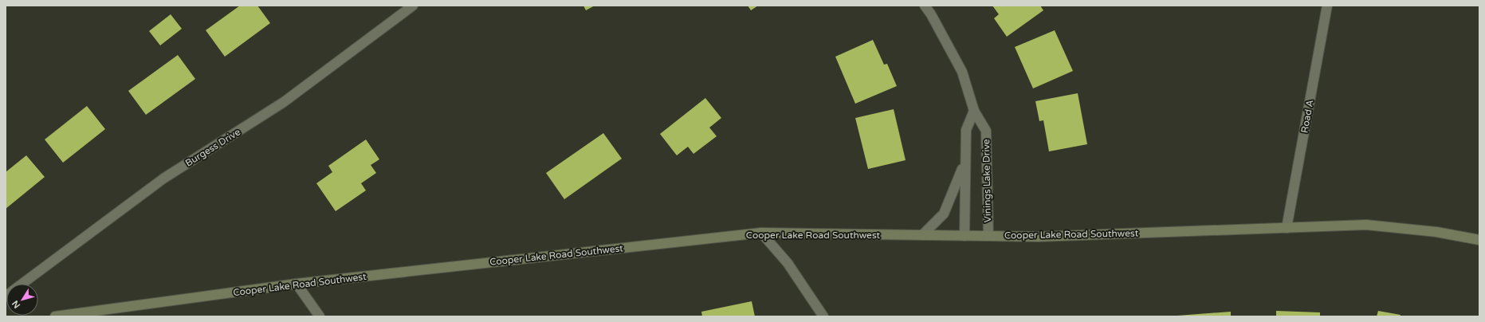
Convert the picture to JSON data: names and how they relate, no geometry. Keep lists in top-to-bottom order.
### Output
{
  "streets": {
    "street": [
      "Road A",
      "Burgess Drive",
      "Vinings Lake Drive",
      "Cooper Lake Road Southwest"
    ]
  },
  "crossings": [
    ["Road A", "Cooper Lake Road Southwest"],
    ["Vinings Lake Drive", "Cooper Lake Road Southwest"]
  ],
  "north": "bottom left"
}
